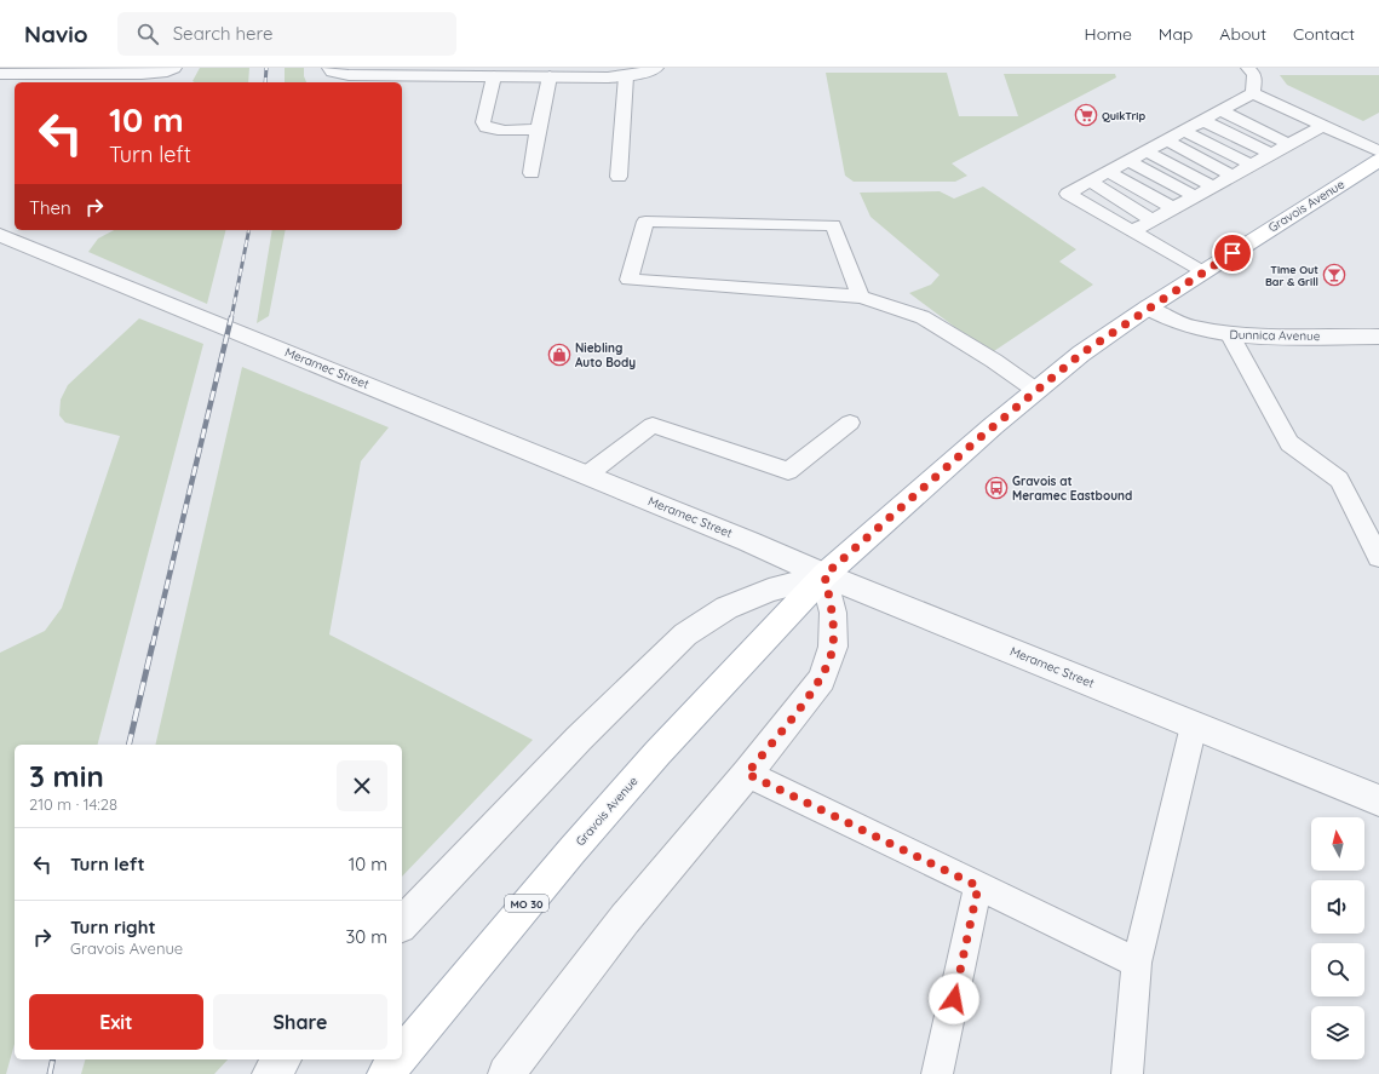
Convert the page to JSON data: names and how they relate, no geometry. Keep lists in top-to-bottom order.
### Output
{
  "streets": {
    "main road": ["Gravois Avenue", "MO 30"],
    "street": ["Dunnica Avenue", "Meramec Street"]
  },
  "crossings": [
    ["Gravois Avenue", "Dunnica Avenue"],
    ["Gravois Avenue", "Meramec Street"]
  ],
  "places": {
    "supermarket": ["QuikTrip"],
    "bar": ["Time Out Bar & Grill"],
    "shop": ["Niebling Auto Body"],
    "bus stop": ["Gravois at Meramec Eastbound"]
  },
  "north": "top",
  "page": {
    "header": "Navio",
    "search": "Search here",
    "nav": [
      "Home",
      "Map",
      "About",
      "Contact"
    ],
    "turn": ["10 m", "Turn left"],
    "then": "Then",
    "heading": ["3 min", "210 m · 14:28"],
    "list": [
      {
        "name": "Turn left",
        "value": "10 m"
      },
      {
        "name": "Turn right",
        "note": "Gravois Avenue",
        "value": "30 m"
      }
    ],
    "buttons": ["Exit", "Share"]
  }
}
